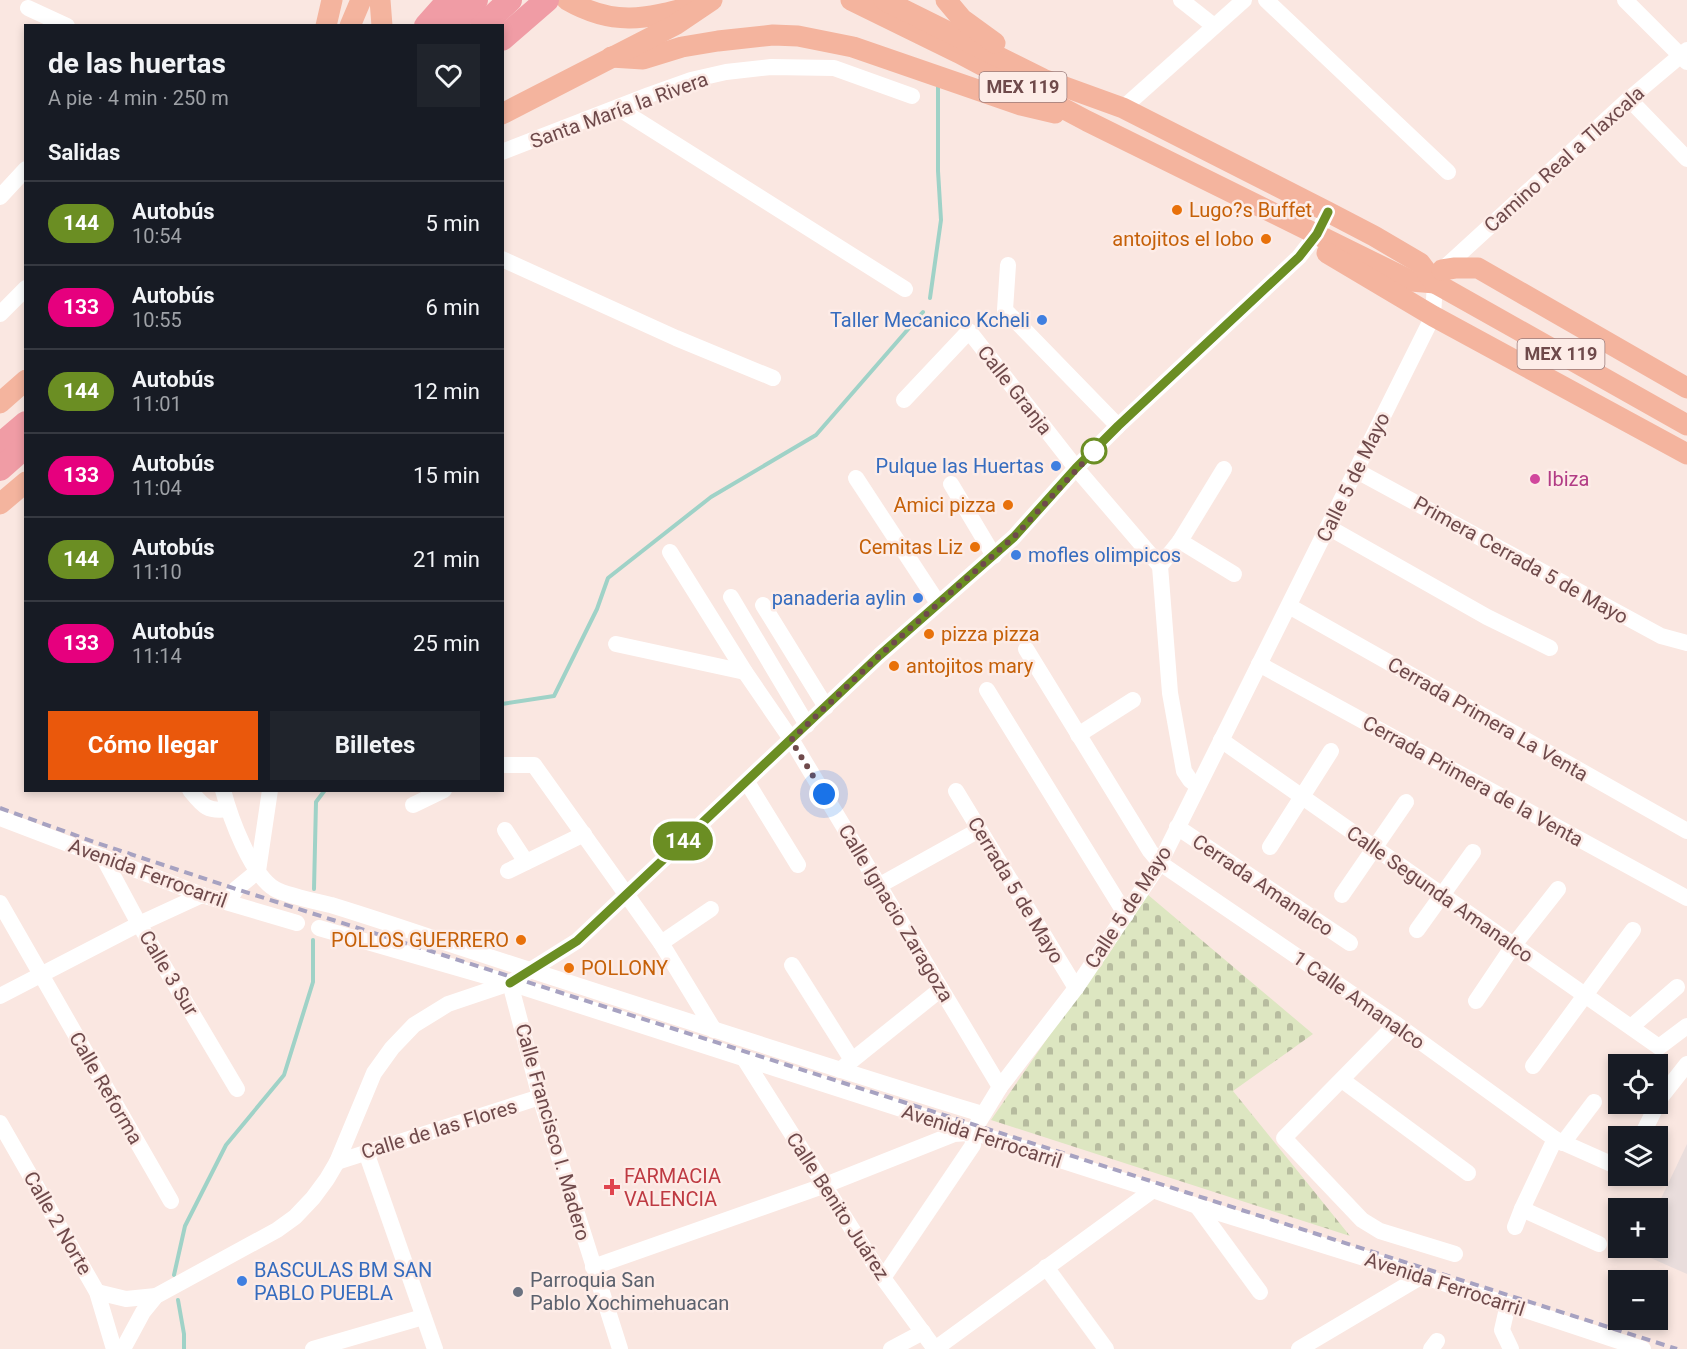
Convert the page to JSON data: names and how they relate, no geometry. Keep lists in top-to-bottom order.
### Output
{
  "streets": {
    "main road": ["MEX 119"],
    "street": [
      "Santa María la Rivera",
      "Camino Real a Tlaxcala",
      "Calle Granja",
      "Calle 5 de Mayo",
      "Primera Cerrada 5 de Mayo",
      "Cerrada Primera La Venta",
      "Cerrada Primera de la Venta",
      "Avenida Ferrocarril",
      "Cerrada Amanalco",
      "Cerrada 5 de Mayo",
      "Calle Segunda Amanalco",
      "Calle Ignacio Zaragoza",
      "Calle 3 Sur",
      "1 Calle Amanalco",
      "Calle Reforma",
      "Calle de las Flores",
      "Calle Francisco I. Madero",
      "Calle Benito Juárez",
      "Calle 2 Norte"
    ]
  },
  "crossings": [
    ["MEX 119", "Camino Real a Tlaxcala"],
    ["MEX 119", "Calle 5 de Mayo"],
    ["Camino Real a Tlaxcala", "Calle 5 de Mayo"],
    ["Calle 5 de Mayo", "Primera Cerrada 5 de Mayo"],
    ["Calle 5 de Mayo", "Cerrada Primera La Venta"],
    ["Calle 5 de Mayo", "Cerrada Primera de la Venta"],
    ["Calle 5 de Mayo", "Avenida Ferrocarril"],
    ["Calle 5 de Mayo", "Cerrada Amanalco"],
    ["Calle 5 de Mayo", "Cerrada 5 de Mayo"],
    ["Calle 5 de Mayo", "Calle Segunda Amanalco"],
    ["Calle 5 de Mayo", "Calle Ignacio Zaragoza"],
    ["Calle 5 de Mayo", "1 Calle Amanalco"],
    ["Calle 5 de Mayo", "Calle Benito Juárez"],
    ["Avenida Ferrocarril", "Calle 3 Sur"],
    ["Avenida Ferrocarril", "Calle Francisco I. Madero"],
    ["Avenida Ferrocarril", "Calle Benito Juárez"],
    ["Calle de las Flores", "Calle Francisco I. Madero"]
  ],
  "places": {
    "other": [
      "Lugo?s Buffet",
      "antojitos el lobo",
      "Taller Mecanico Kcheli",
      "Pulque las Huertas",
      "Ibiza",
      "Amici pizza",
      "Cemitas Liz",
      "mofles olimpicos",
      "panaderia aylin",
      "pizza pizza",
      "antojitos mary",
      "POLLOS GUERRERO",
      "POLLONY",
      "BASCULAS BM SAN PABLO PUEBLA",
      "Parroquia San Pablo Xochimehuacan"
    ],
    "health": ["FARMACIA VALENCIA"]
  },
  "lines": ["bus line 144"],
  "page": {
    "on_map": "144",
    "heading": [
      ["de las huertas", "A pie · 4 min · 250 m"],
      "Salidas"
    ],
    "list": [
      {
        "mark": "144",
        "name": "Autobús",
        "note": "10:54",
        "value": "5 min"
      },
      {
        "mark": "133",
        "name": "Autobús",
        "note": "10:55",
        "value": "6 min"
      },
      {
        "mark": "144",
        "name": "Autobús",
        "note": "11:01",
        "value": "12 min"
      },
      {
        "mark": "133",
        "name": "Autobús",
        "note": "11:04",
        "value": "15 min"
      },
      {
        "mark": "144",
        "name": "Autobús",
        "note": "11:10",
        "value": "21 min"
      },
      {
        "mark": "133",
        "name": "Autobús",
        "note": "11:14",
        "value": "25 min"
      }
    ],
    "buttons": ["Cómo llegar", "Billetes"],
    "map_buttons": ["+", "−"]
  }
}
